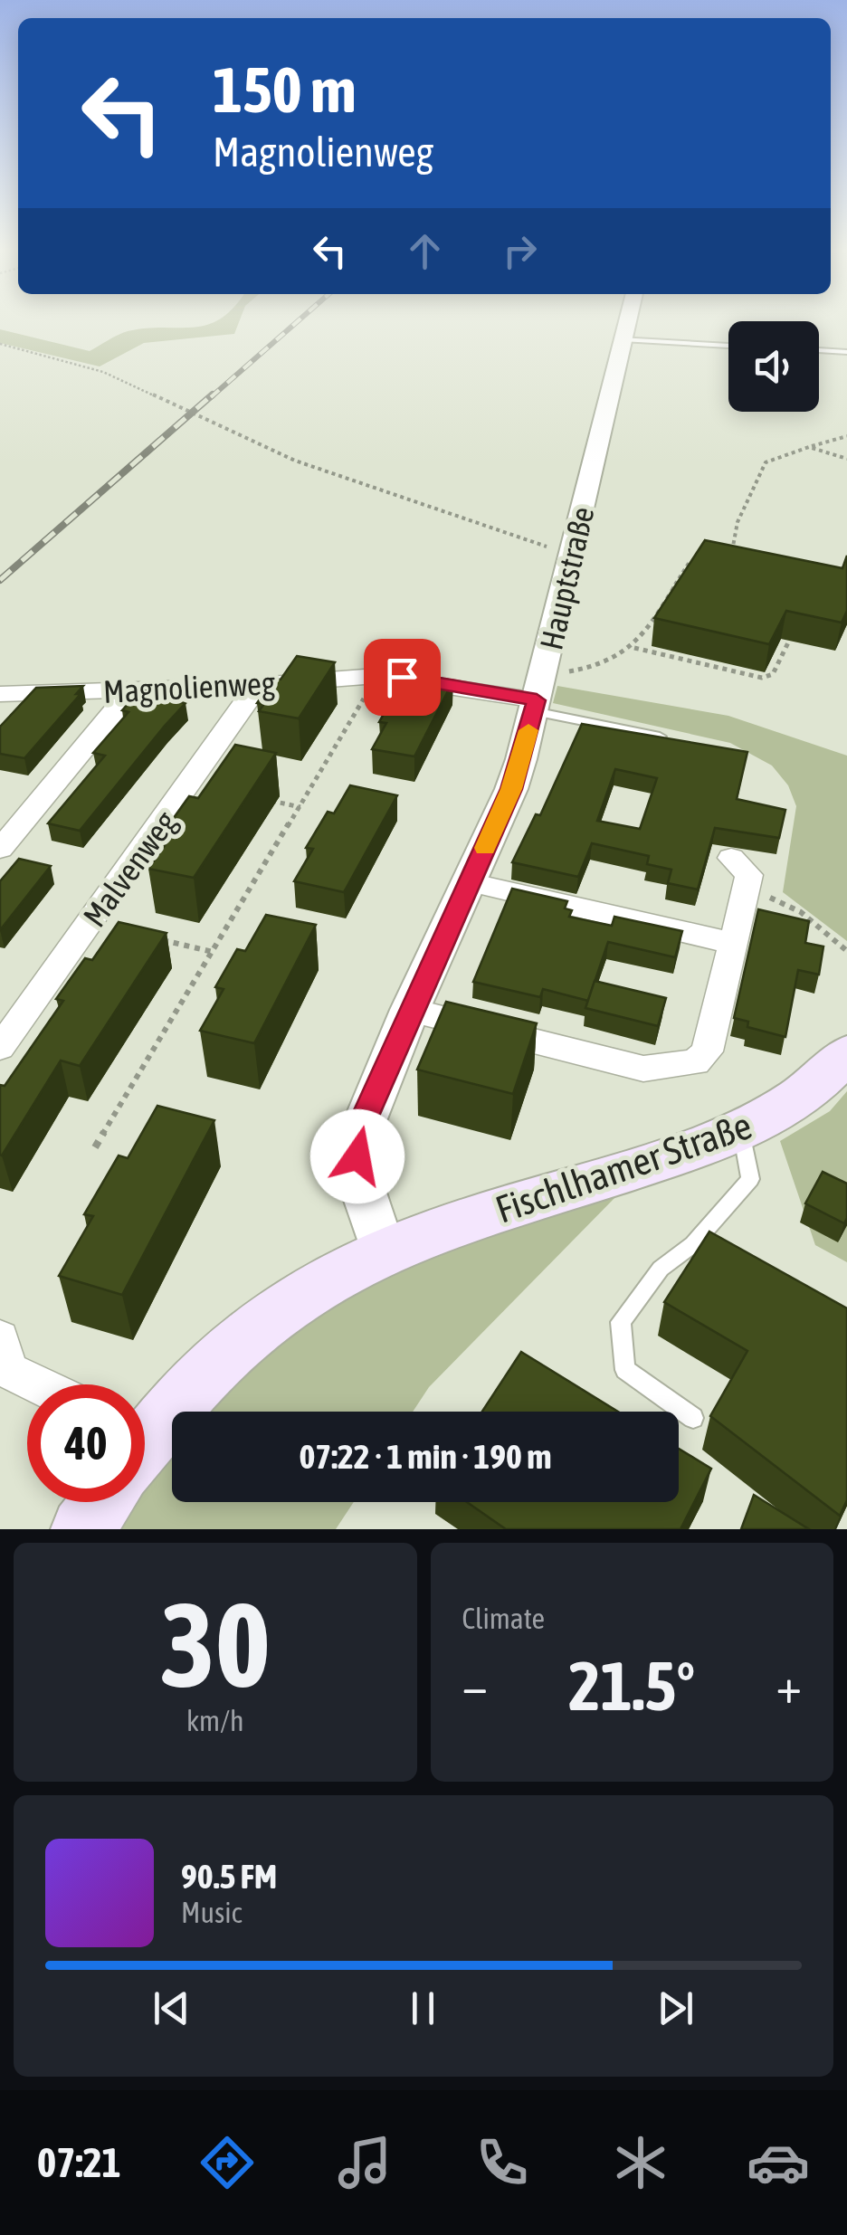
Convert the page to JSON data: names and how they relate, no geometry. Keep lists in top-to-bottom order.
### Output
{
  "streets": {
    "main road": ["Fischlhamer Straße"],
    "street": ["Hauptstraße", "Magnolienweg", "Malvenweg"]
  },
  "crossings": [
    ["Hauptstraße", "Magnolienweg"],
    ["Hauptstraße", "Fischlhamer Straße"],
    ["Magnolienweg", "Malvenweg"]
  ],
  "page": {
    "turn": ["150 m", "Magnolienweg"],
    "limit": "40",
    "trip": "07:22 · 1 min · 190 m",
    "tile": [
      ["30", "km/h"],
      "Climate"
    ],
    "heat": ["−", "21.5°", "+"],
    "song": ["90.5 FM", "Music"],
    "tabs": "07:21"
  }
}
